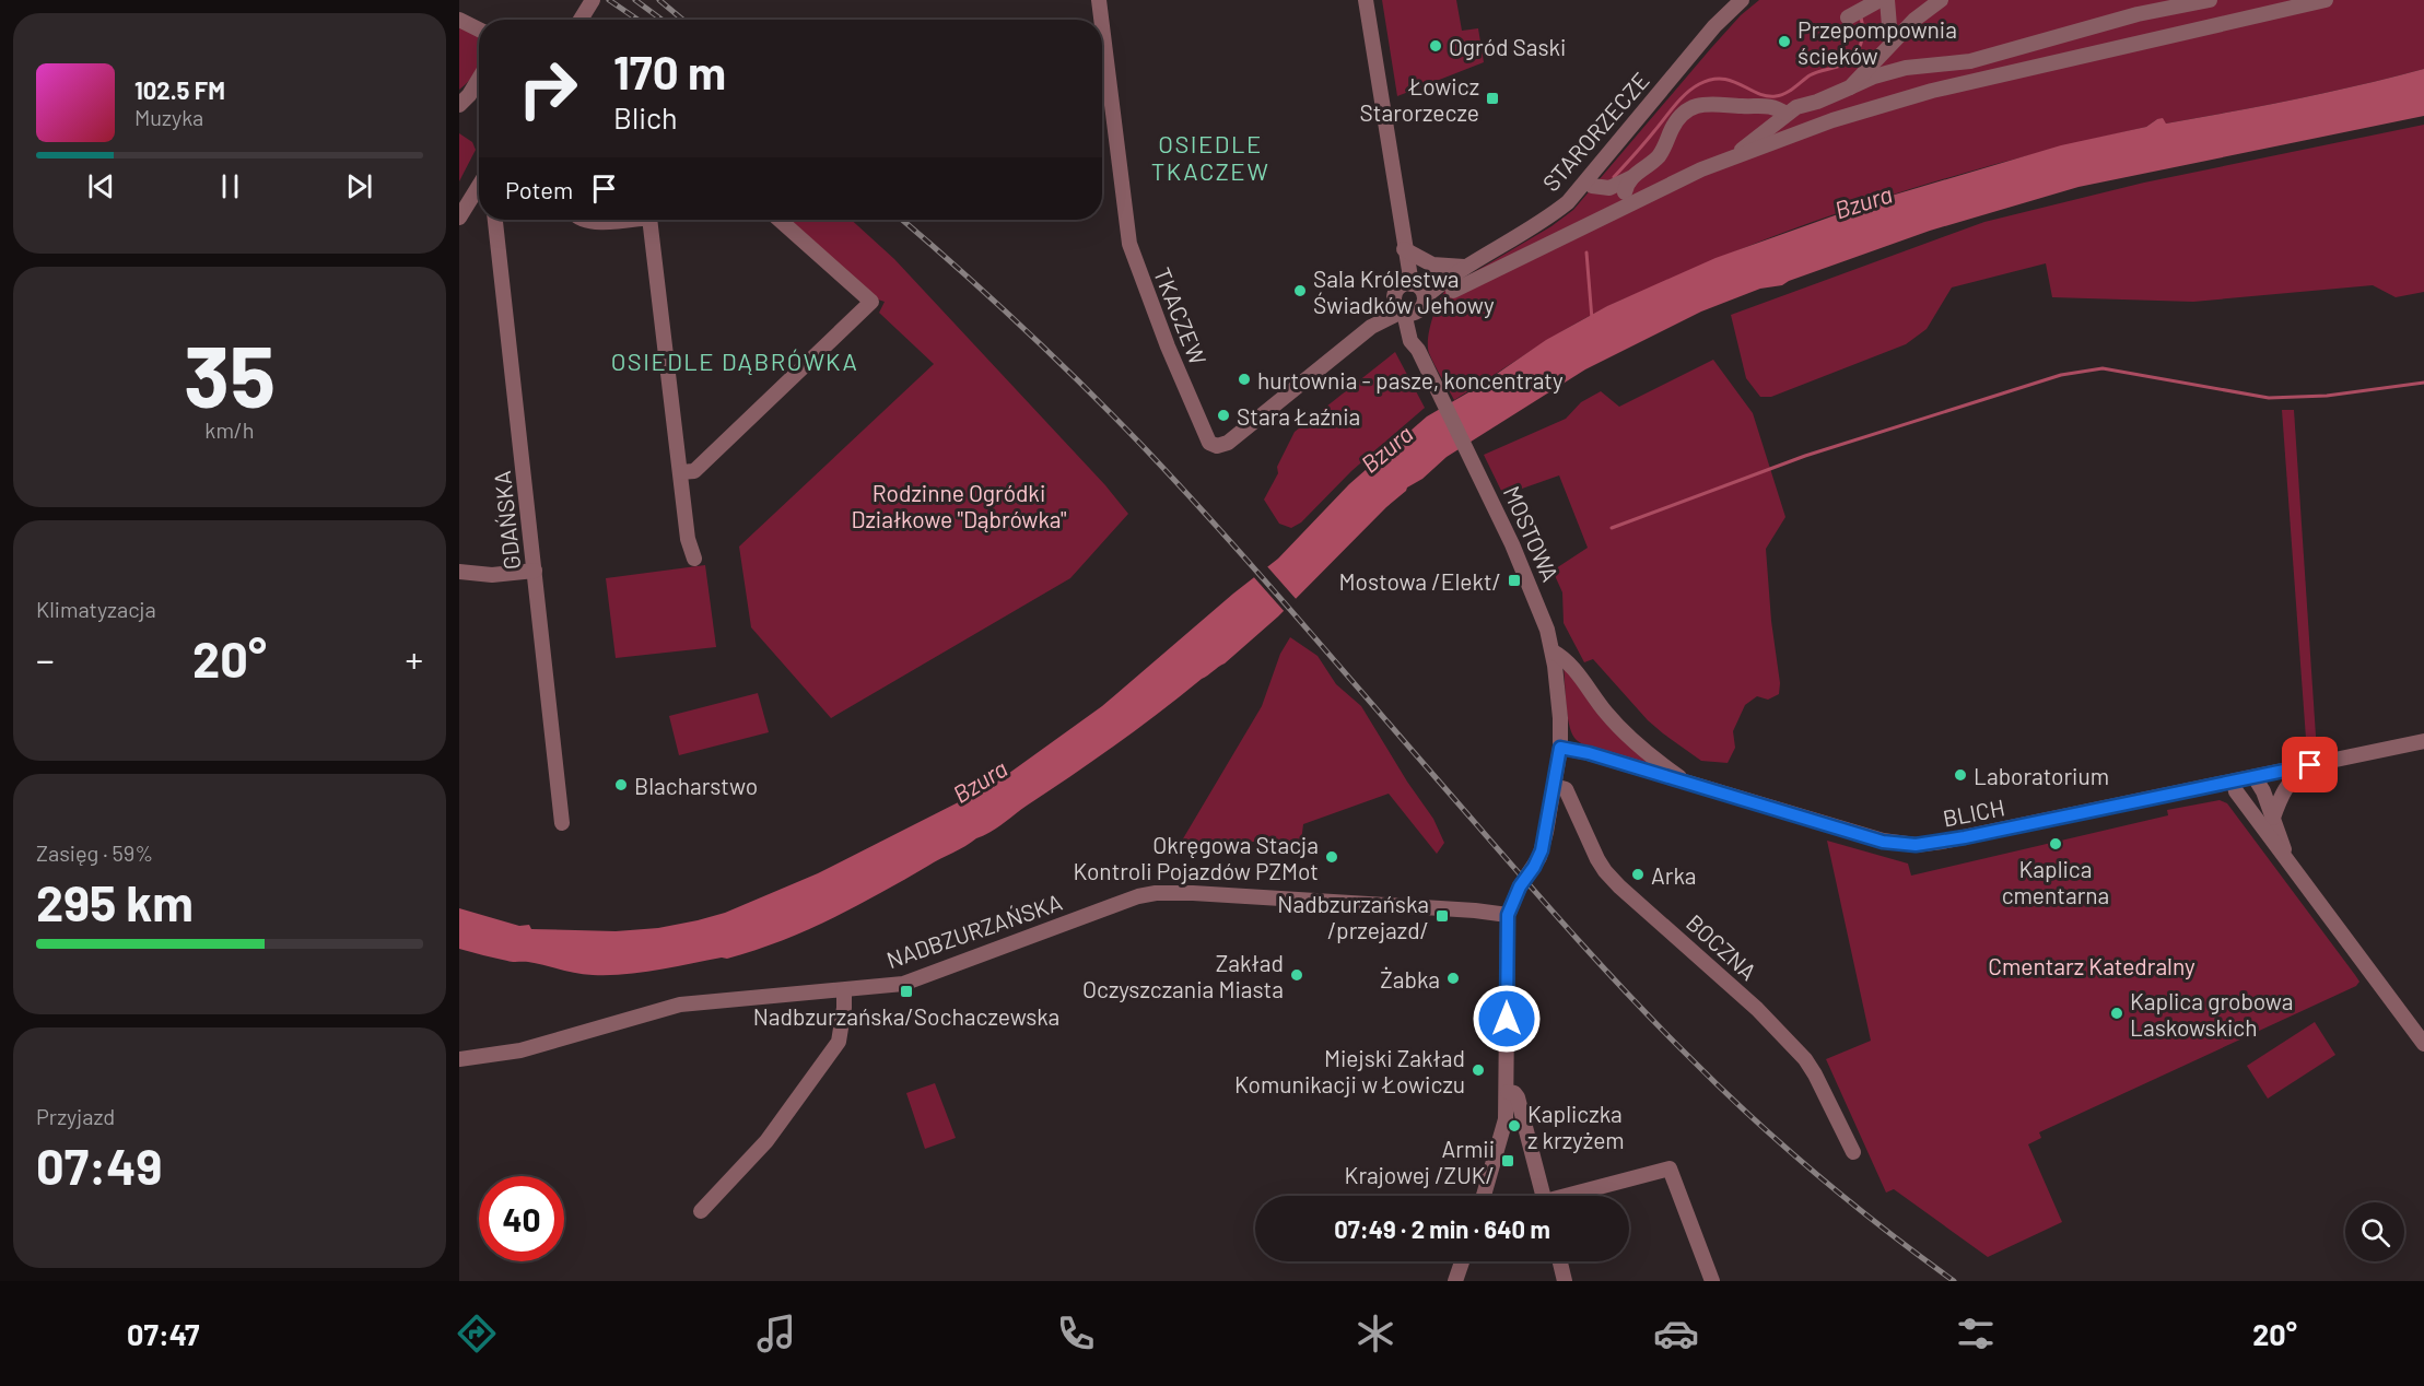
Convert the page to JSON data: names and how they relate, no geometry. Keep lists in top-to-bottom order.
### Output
{
  "streets": {
    "street": [
      "STARORZECZE",
      "TKACZEW",
      "GDAŃSKA",
      "MOSTOWA",
      "BLICH",
      "NADBZURZAŃSKA",
      "BOCZNA"
    ]
  },
  "crossings": [
    ["TKACZEW", "MOSTOWA"],
    ["MOSTOWA", "BLICH"],
    ["MOSTOWA", "NADBZURZAŃSKA"],
    ["MOSTOWA", "BOCZNA"]
  ],
  "districts": ["OSIEDLE TKACZEW", "OSIEDLE DĄBRÓWKA"],
  "water": ["Bzura"],
  "parks": ["Rodzinne Ogródki Działkowe \"Dąbrówka\"", "Cmentarz Katedralny"],
  "places": {
    "other": [
      "Przepompownia ścieków",
      "Ogród Saski",
      "Sala Królestwa Świadków Jehowy",
      "hurtownia - pasze, koncentraty",
      "Stara Łaźnia",
      "Laboratorium",
      "Blacharstwo",
      "Kaplica cmentarna",
      "Okręgowa Stacja Kontroli Pojazdów PZMot",
      "Arka",
      "Zakład Oczyszczania Miasta",
      "Żabka",
      "Kaplica grobowa Laskowskich",
      "Miejski Zakład Komunikacji w Łowiczu",
      "Kapliczka z krzyżem"
    ],
    "transit": [
      "Łowicz Starorzecze",
      "Mostowa /Elekt/",
      "Nadbzurzańska /przejazd/",
      "Nadbzurzańska/Sochaczewska",
      "Armii Krajowej /ZUK/"
    ]
  },
  "page": {
    "turn": ["170 m", "Blich"],
    "song": ["102.5 FM", "Muzyka"],
    "then": "Potem",
    "tile": [
      ["35", "km/h"],
      "Klimatyzacja",
      ["Zasięg · 59%", "295 km"],
      ["Przyjazd", "07:49"]
    ],
    "heat": ["−", "20°", "+"],
    "limit": "40",
    "trip": "07:49 · 2 min · 640 m",
    "tabs": ["07:47", "20°"]
  }
}
